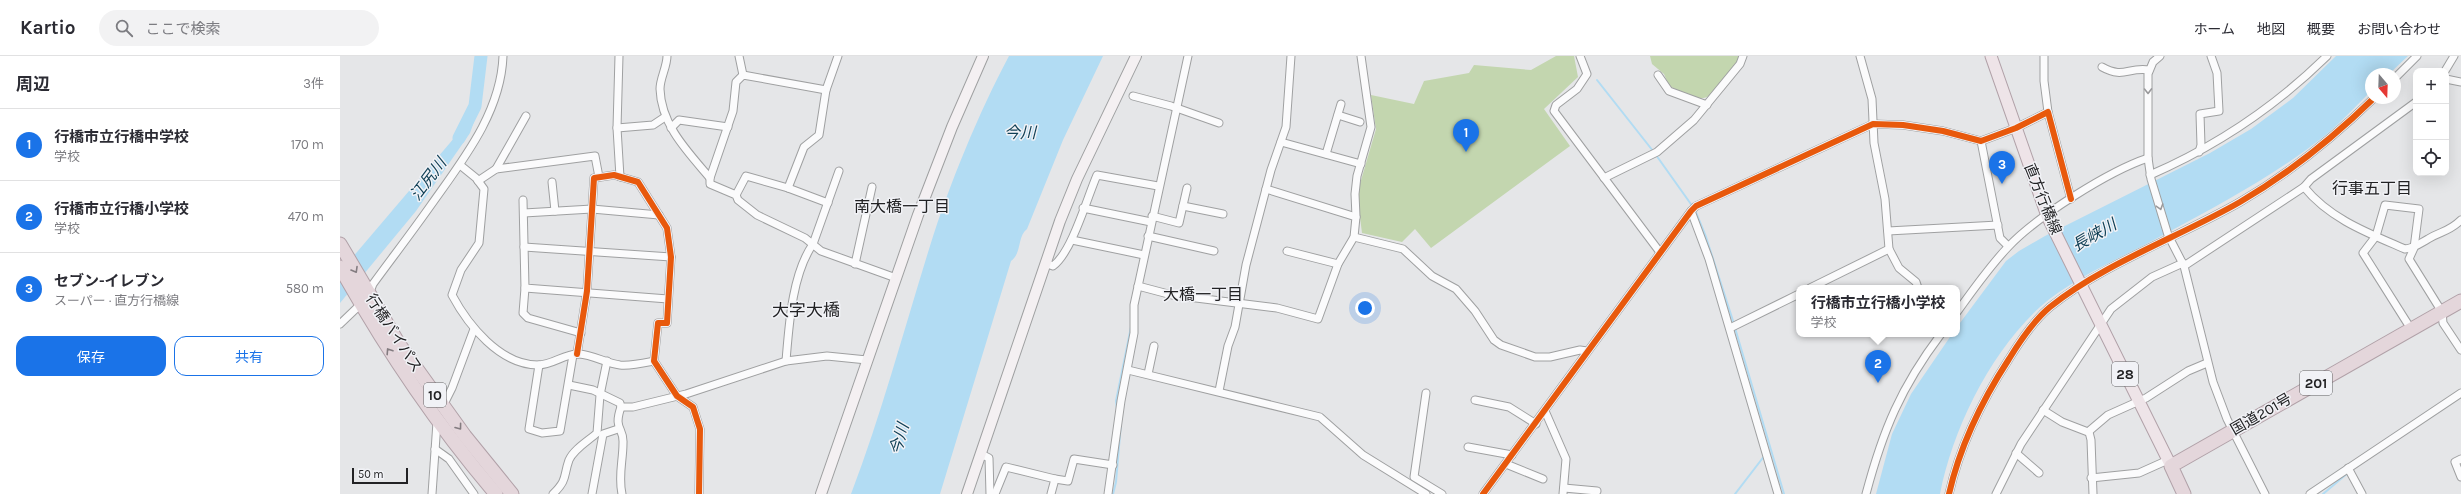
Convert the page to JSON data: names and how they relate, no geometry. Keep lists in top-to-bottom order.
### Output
{
  "streets": {
    "highway": [
      "行橋バイパス",
      "201",
      "10",
      "国道201号"
    ],
    "main road": ["直方行橋線", "28"]
  },
  "crossings": [
    ["直方行橋線", "国道201号"]
  ],
  "districts": [
    "行事五丁目",
    "南大橋一丁目",
    "大橋一丁目",
    "大字大橋"
  ],
  "water": ["今川", "江尻川", "長峡川"],
  "scale_bar": "50 m",
  "north": "bottom",
  "page": {
    "header": "Kartio",
    "search": "ここで検索",
    "nav": [
      "ホーム",
      "地図",
      "概要",
      "お問い合わせ"
    ],
    "heading": ["周辺", "3件"],
    "map_buttons": ["+", "−"],
    "list": [
      {
        "mark": "1",
        "name": "行橋市立行橋中学校",
        "note": "学校",
        "value": "170 m"
      },
      {
        "mark": "2",
        "name": "行橋市立行橋小学校",
        "note": "学校",
        "value": "470 m"
      },
      {
        "mark": "3",
        "name": "セブン-イレブン",
        "note": "スーパー · 直方行橋線",
        "value": "580 m"
      }
    ],
    "pins": ["1", "3", "2"],
    "popup": ["行橋市立行橋小学校", "学校"],
    "buttons": ["保存", "共有"],
    "scale": "50 m"
  }
}
